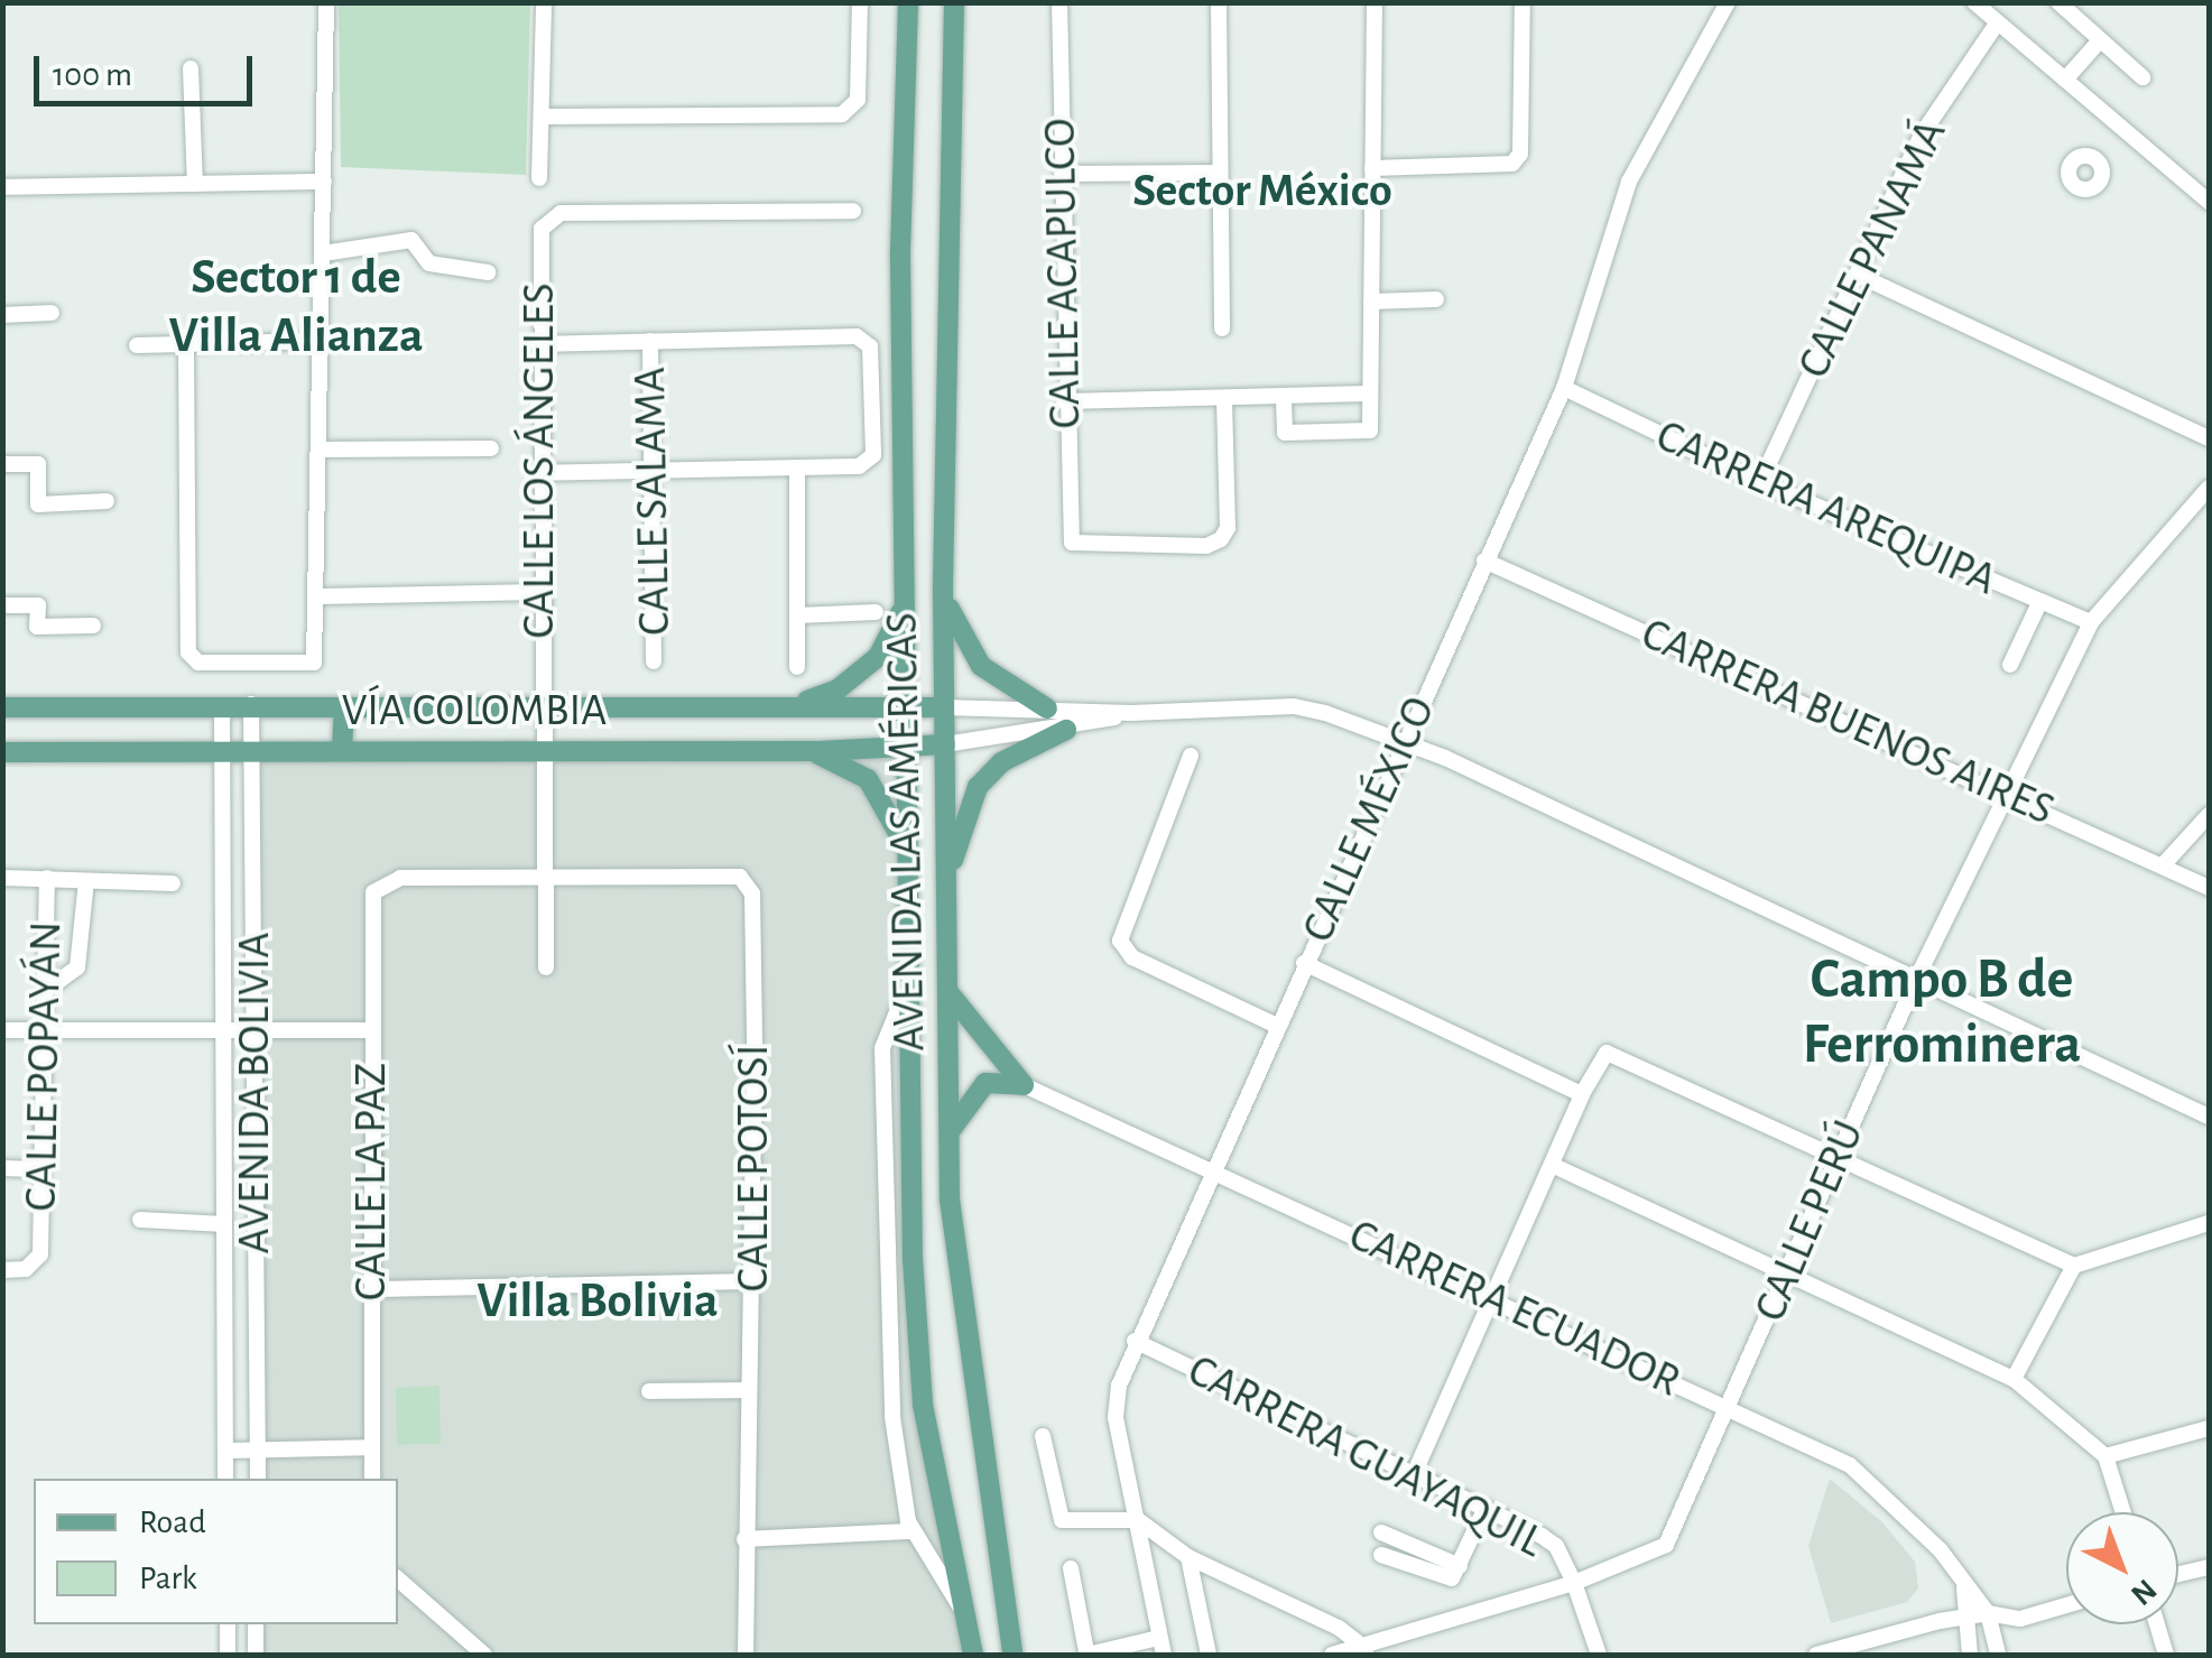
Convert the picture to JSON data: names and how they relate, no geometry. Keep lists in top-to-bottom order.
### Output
{
  "streets": {
    "main road": ["VÍA COLOMBIA", "AVENIDA LAS AMÉRICAS"],
    "street": [
      "CALLE PANAMÁ",
      "CALLE ACAPULCO",
      "CALLE LOS ÁNGELES",
      "CALLE SALAMA",
      "CARRERA AREQUIPA",
      "CARRERA BUENOS AIRES",
      "CALLE MÉXICO",
      "CALLE POPAYÁN",
      "AVENIDA BOLIVIA",
      "CALLE POTOSÍ",
      "CALLE LA PAZ",
      "CALLE PERÚ",
      "CARRERA ECUADOR",
      "CARRERA GUAYAQUIL"
    ]
  },
  "crossings": [
    ["CALLE PANAMÁ", "CARRERA AREQUIPA"],
    ["CALLE LOS ÁNGELES", "VÍA COLOMBIA"],
    ["CALLE LOS ÁNGELES", "CALLE POTOSÍ"],
    ["CALLE LOS ÁNGELES", "CALLE LA PAZ"],
    ["CARRERA AREQUIPA", "CALLE MÉXICO"],
    ["CARRERA AREQUIPA", "CALLE PERÚ"],
    ["VÍA COLOMBIA", "AVENIDA LAS AMÉRICAS"],
    ["VÍA COLOMBIA", "AVENIDA BOLIVIA"],
    ["CARRERA BUENOS AIRES", "CALLE MÉXICO"],
    ["CARRERA BUENOS AIRES", "CALLE PERÚ"],
    ["CALLE MÉXICO", "CARRERA ECUADOR"],
    ["CALLE MÉXICO", "CARRERA GUAYAQUIL"],
    ["CALLE POTOSÍ", "CALLE LA PAZ"],
    ["CALLE PERÚ", "CARRERA ECUADOR"],
    ["CALLE PERÚ", "CARRERA GUAYAQUIL"]
  ],
  "districts": [
    "Sector México",
    "Sector 1 de Villa Alianza",
    "Campo B de Ferrominera",
    "Villa Bolivia"
  ],
  "legend": ["Road", "Park"],
  "scale_bar": "100 m",
  "north": "bottom right"
}
